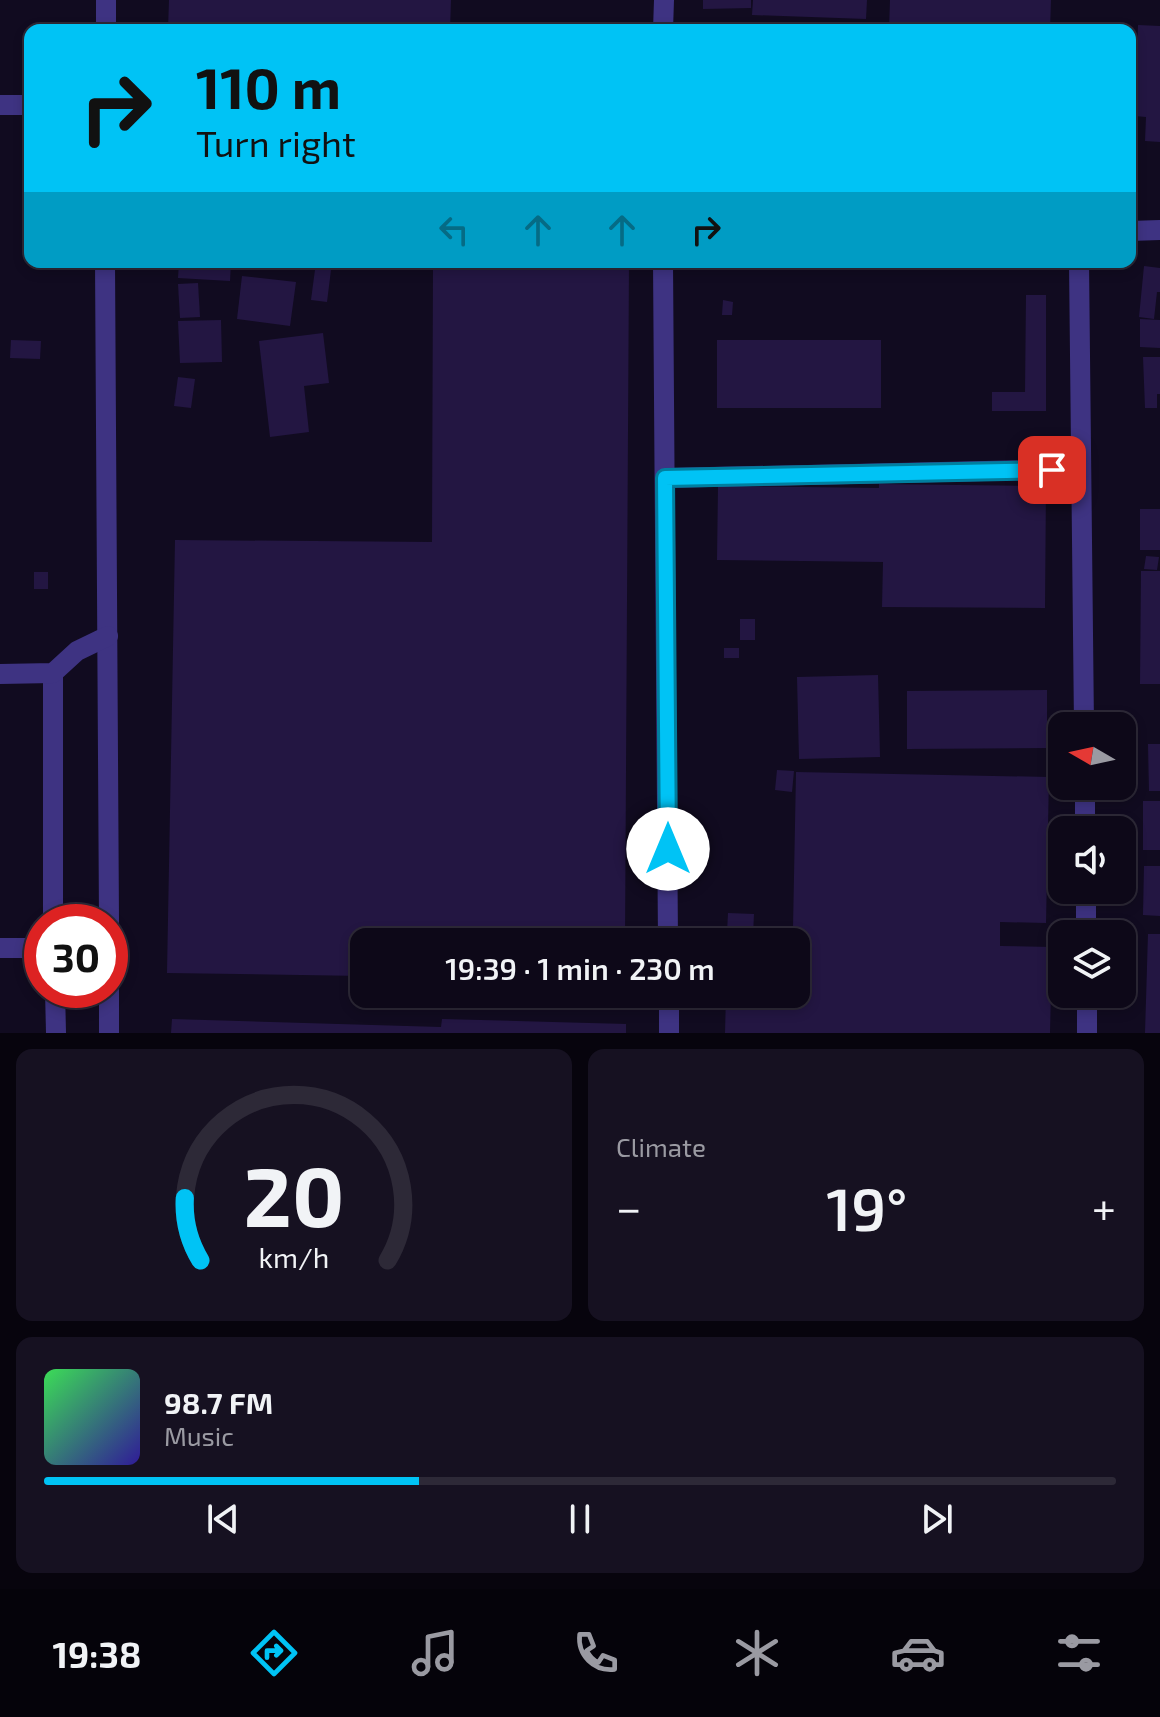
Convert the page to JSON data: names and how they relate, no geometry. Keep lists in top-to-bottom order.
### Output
{
  "north": "left",
  "page": {
    "turn": ["110 m", "Turn right"],
    "limit": "30",
    "trip": "19:39 · 1 min · 230 m",
    "tile": "Climate",
    "heat": ["−", "19°", "+"],
    "song": ["98.7 FM", "Music"],
    "tabs": "19:38",
    "gauge": ["20", "km/h"]
  }
}
